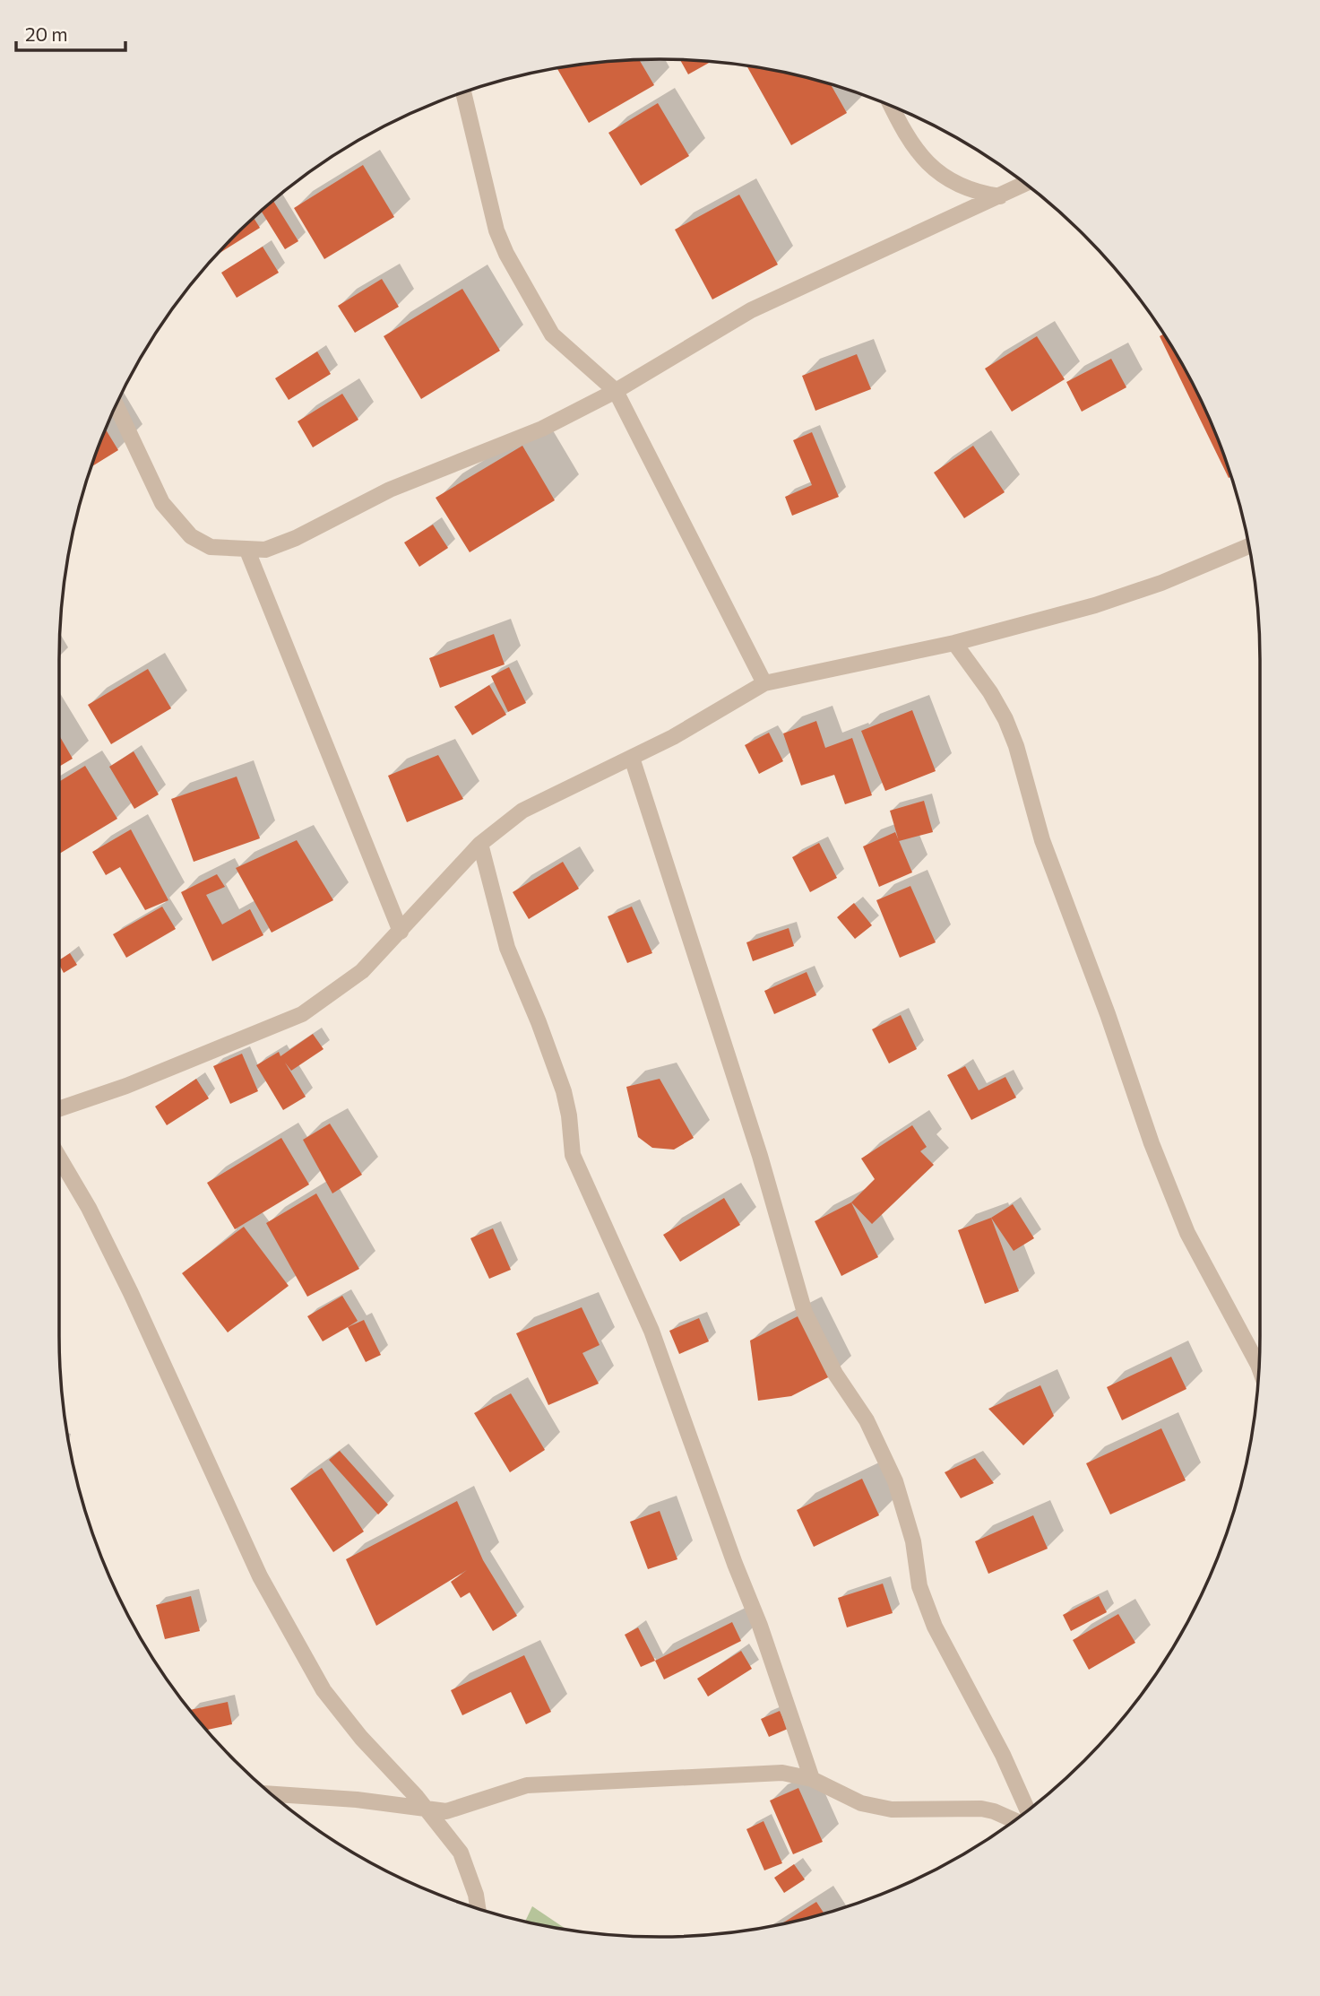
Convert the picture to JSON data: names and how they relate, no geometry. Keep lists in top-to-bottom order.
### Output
{
  "scale_bar": "20 m"
}
